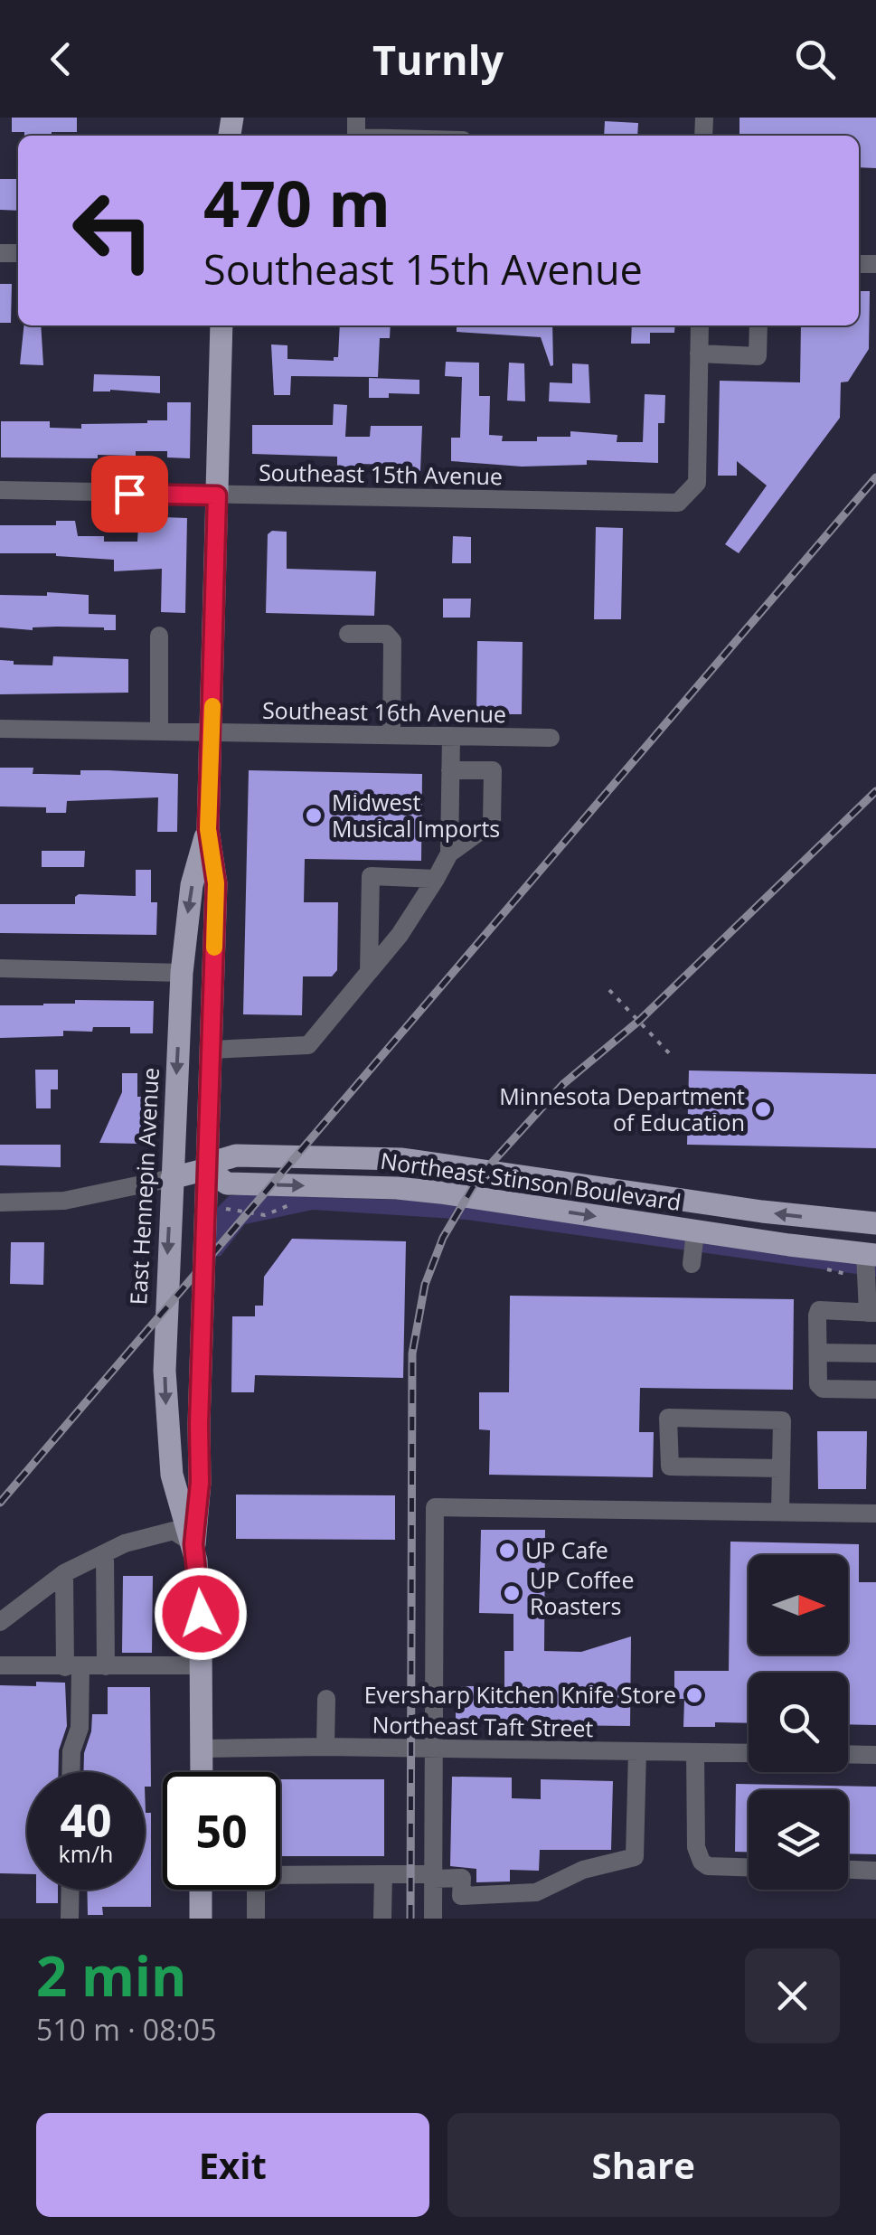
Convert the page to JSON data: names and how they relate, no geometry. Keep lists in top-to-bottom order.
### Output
{
  "streets": {
    "main road": ["Northeast Stinson Boulevard", "East Hennepin Avenue"],
    "street": ["Southeast 15th Avenue", "Southeast 16th Avenue", "Northeast Taft Street"]
  },
  "crossings": [
    ["Southeast 15th Avenue", "East Hennepin Avenue"],
    ["Southeast 16th Avenue", "East Hennepin Avenue"],
    ["Northeast Stinson Boulevard", "East Hennepin Avenue"],
    ["East Hennepin Avenue", "Northeast Taft Street"]
  ],
  "places": [
    "Midwest Musical Imports",
    "Minnesota Department of Education",
    "UP Cafe",
    "UP Coffee Roasters",
    "Eversharp Kitchen Knife Store"
  ],
  "north": "right",
  "page": {
    "header": "Turnly",
    "turn": ["470 m", "Southeast 15th Avenue"],
    "speed": "40 km/h",
    "limit": "50",
    "heading": ["2 min", "510 m · 08:05"],
    "buttons": ["Exit", "Share"]
  }
}
